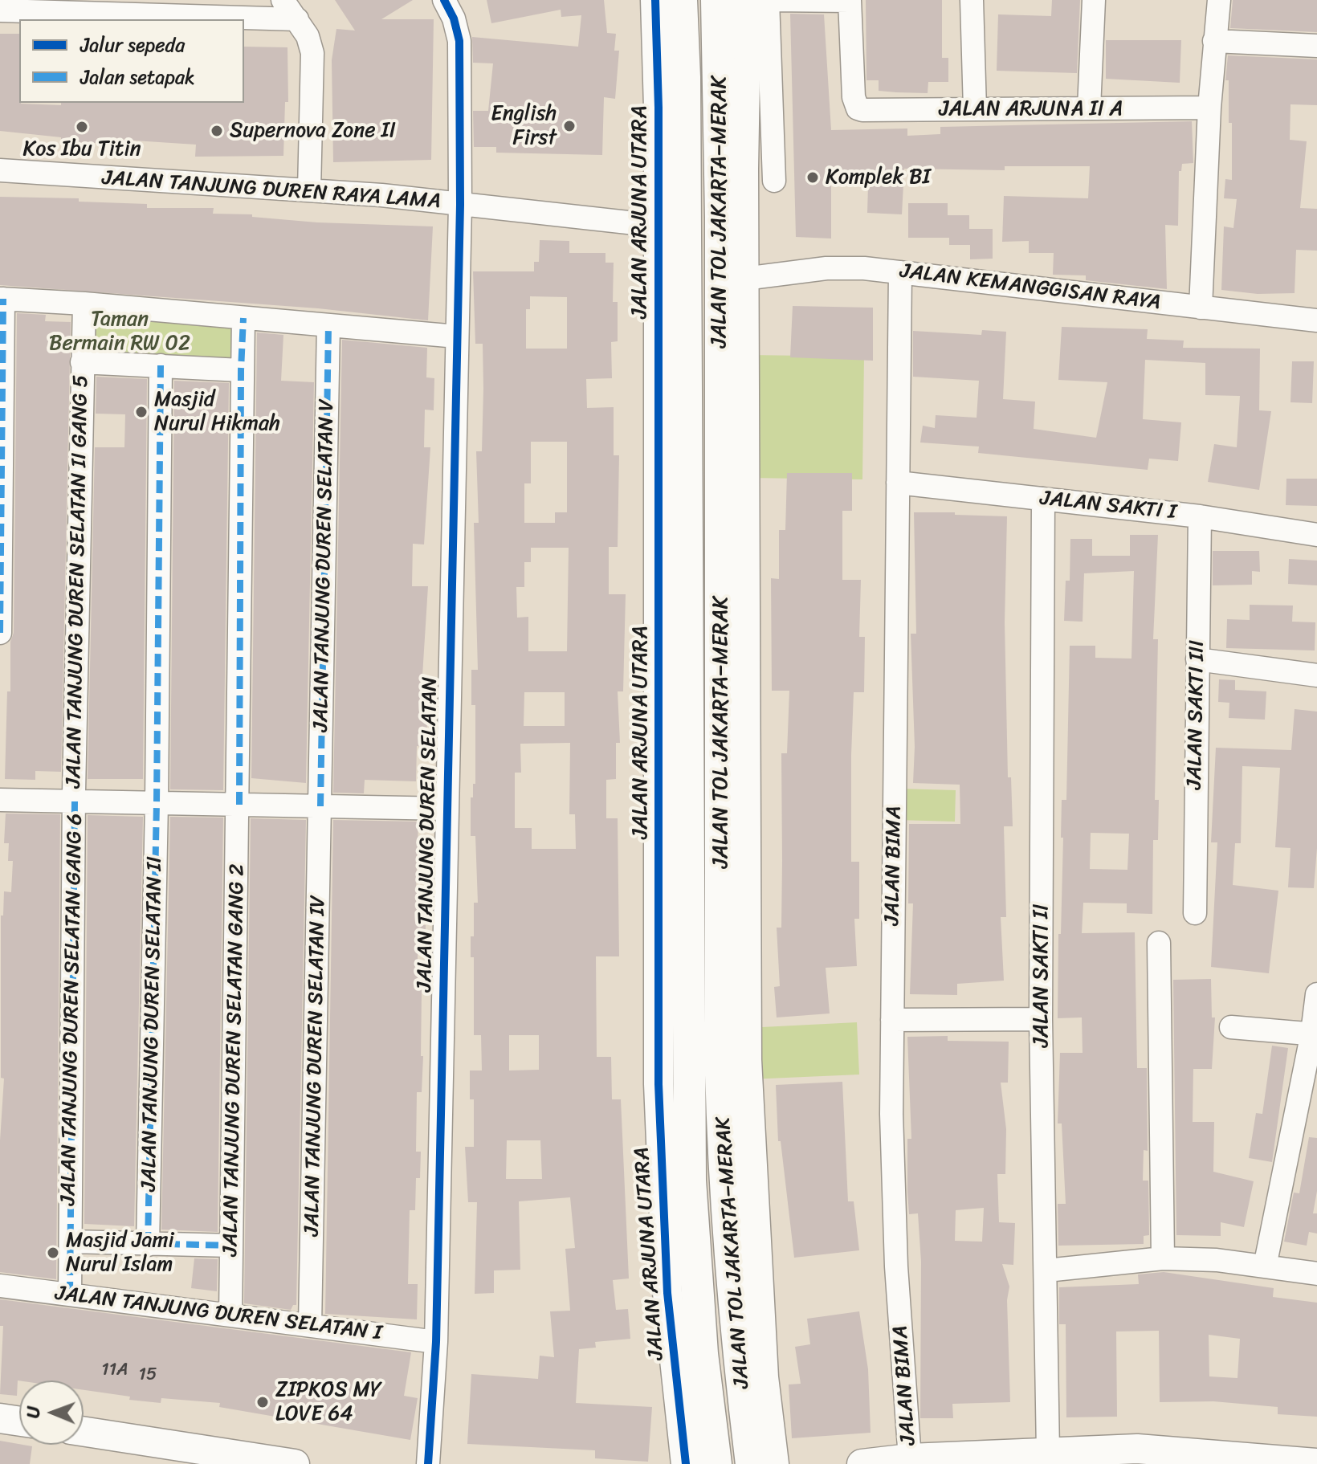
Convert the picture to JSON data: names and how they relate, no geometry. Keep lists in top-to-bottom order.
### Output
{
  "streets": {
    "highway": ["JALAN TOL JAKARTA–MERAK"],
    "main road": ["JALAN ARJUNA UTARA"],
    "street": [
      "JALAN ARJUNA II A",
      "JALAN TANJUNG DUREN RAYA LAMA",
      "JALAN KEMANGGISAN RAYA",
      "JALAN SAKTI I",
      "JALAN TANJUNG DUREN SELATAN V",
      "JALAN TANJUNG DUREN SELATAN II GANG 5",
      "JALAN SAKTI III",
      "JALAN TANJUNG DUREN SELATAN",
      "JALAN BIMA",
      "JALAN SAKTI II",
      "JALAN TANJUNG DUREN SELATAN GANG 6",
      "JALAN TANJUNG DUREN SELATAN II",
      "JALAN TANJUNG DUREN SELATAN GANG 2",
      "JALAN TANJUNG DUREN SELATAN IV",
      "JALAN TANJUNG DUREN SELATAN I"
    ]
  },
  "crossings": [
    ["JALAN TANJUNG DUREN RAYA LAMA", "JALAN ARJUNA UTARA"],
    ["JALAN TANJUNG DUREN RAYA LAMA", "JALAN TANJUNG DUREN SELATAN"],
    ["JALAN KEMANGGISAN RAYA", "JALAN BIMA"],
    ["JALAN SAKTI I", "JALAN SAKTI III"],
    ["JALAN SAKTI I", "JALAN BIMA"],
    ["JALAN SAKTI I", "JALAN SAKTI II"],
    ["JALAN TANJUNG DUREN SELATAN V", "JALAN TANJUNG DUREN SELATAN IV"],
    ["JALAN TANJUNG DUREN SELATAN II GANG 5", "JALAN TANJUNG DUREN SELATAN GANG 6"],
    ["JALAN TANJUNG DUREN SELATAN", "JALAN TANJUNG DUREN SELATAN I"],
    ["JALAN TANJUNG DUREN SELATAN GANG 6", "JALAN TANJUNG DUREN SELATAN I"],
    ["JALAN TANJUNG DUREN SELATAN GANG 2", "JALAN TANJUNG DUREN SELATAN I"],
    ["JALAN TANJUNG DUREN SELATAN IV", "JALAN TANJUNG DUREN SELATAN I"]
  ],
  "parks": ["Taman Bermain RW 02"],
  "places": [
    "English First",
    "Kos Ibu Titin",
    "Supernova Zone II",
    "Komplek BI",
    "Masjid Nurul Hikmah",
    "Masjid Jami Nurul Islam",
    "ZIPKOS MY LOVE 64"
  ],
  "house_numbers": ["11A", "15"],
  "legend": ["Jalur sepeda", "Jalan setapak"],
  "north": "left"
}
